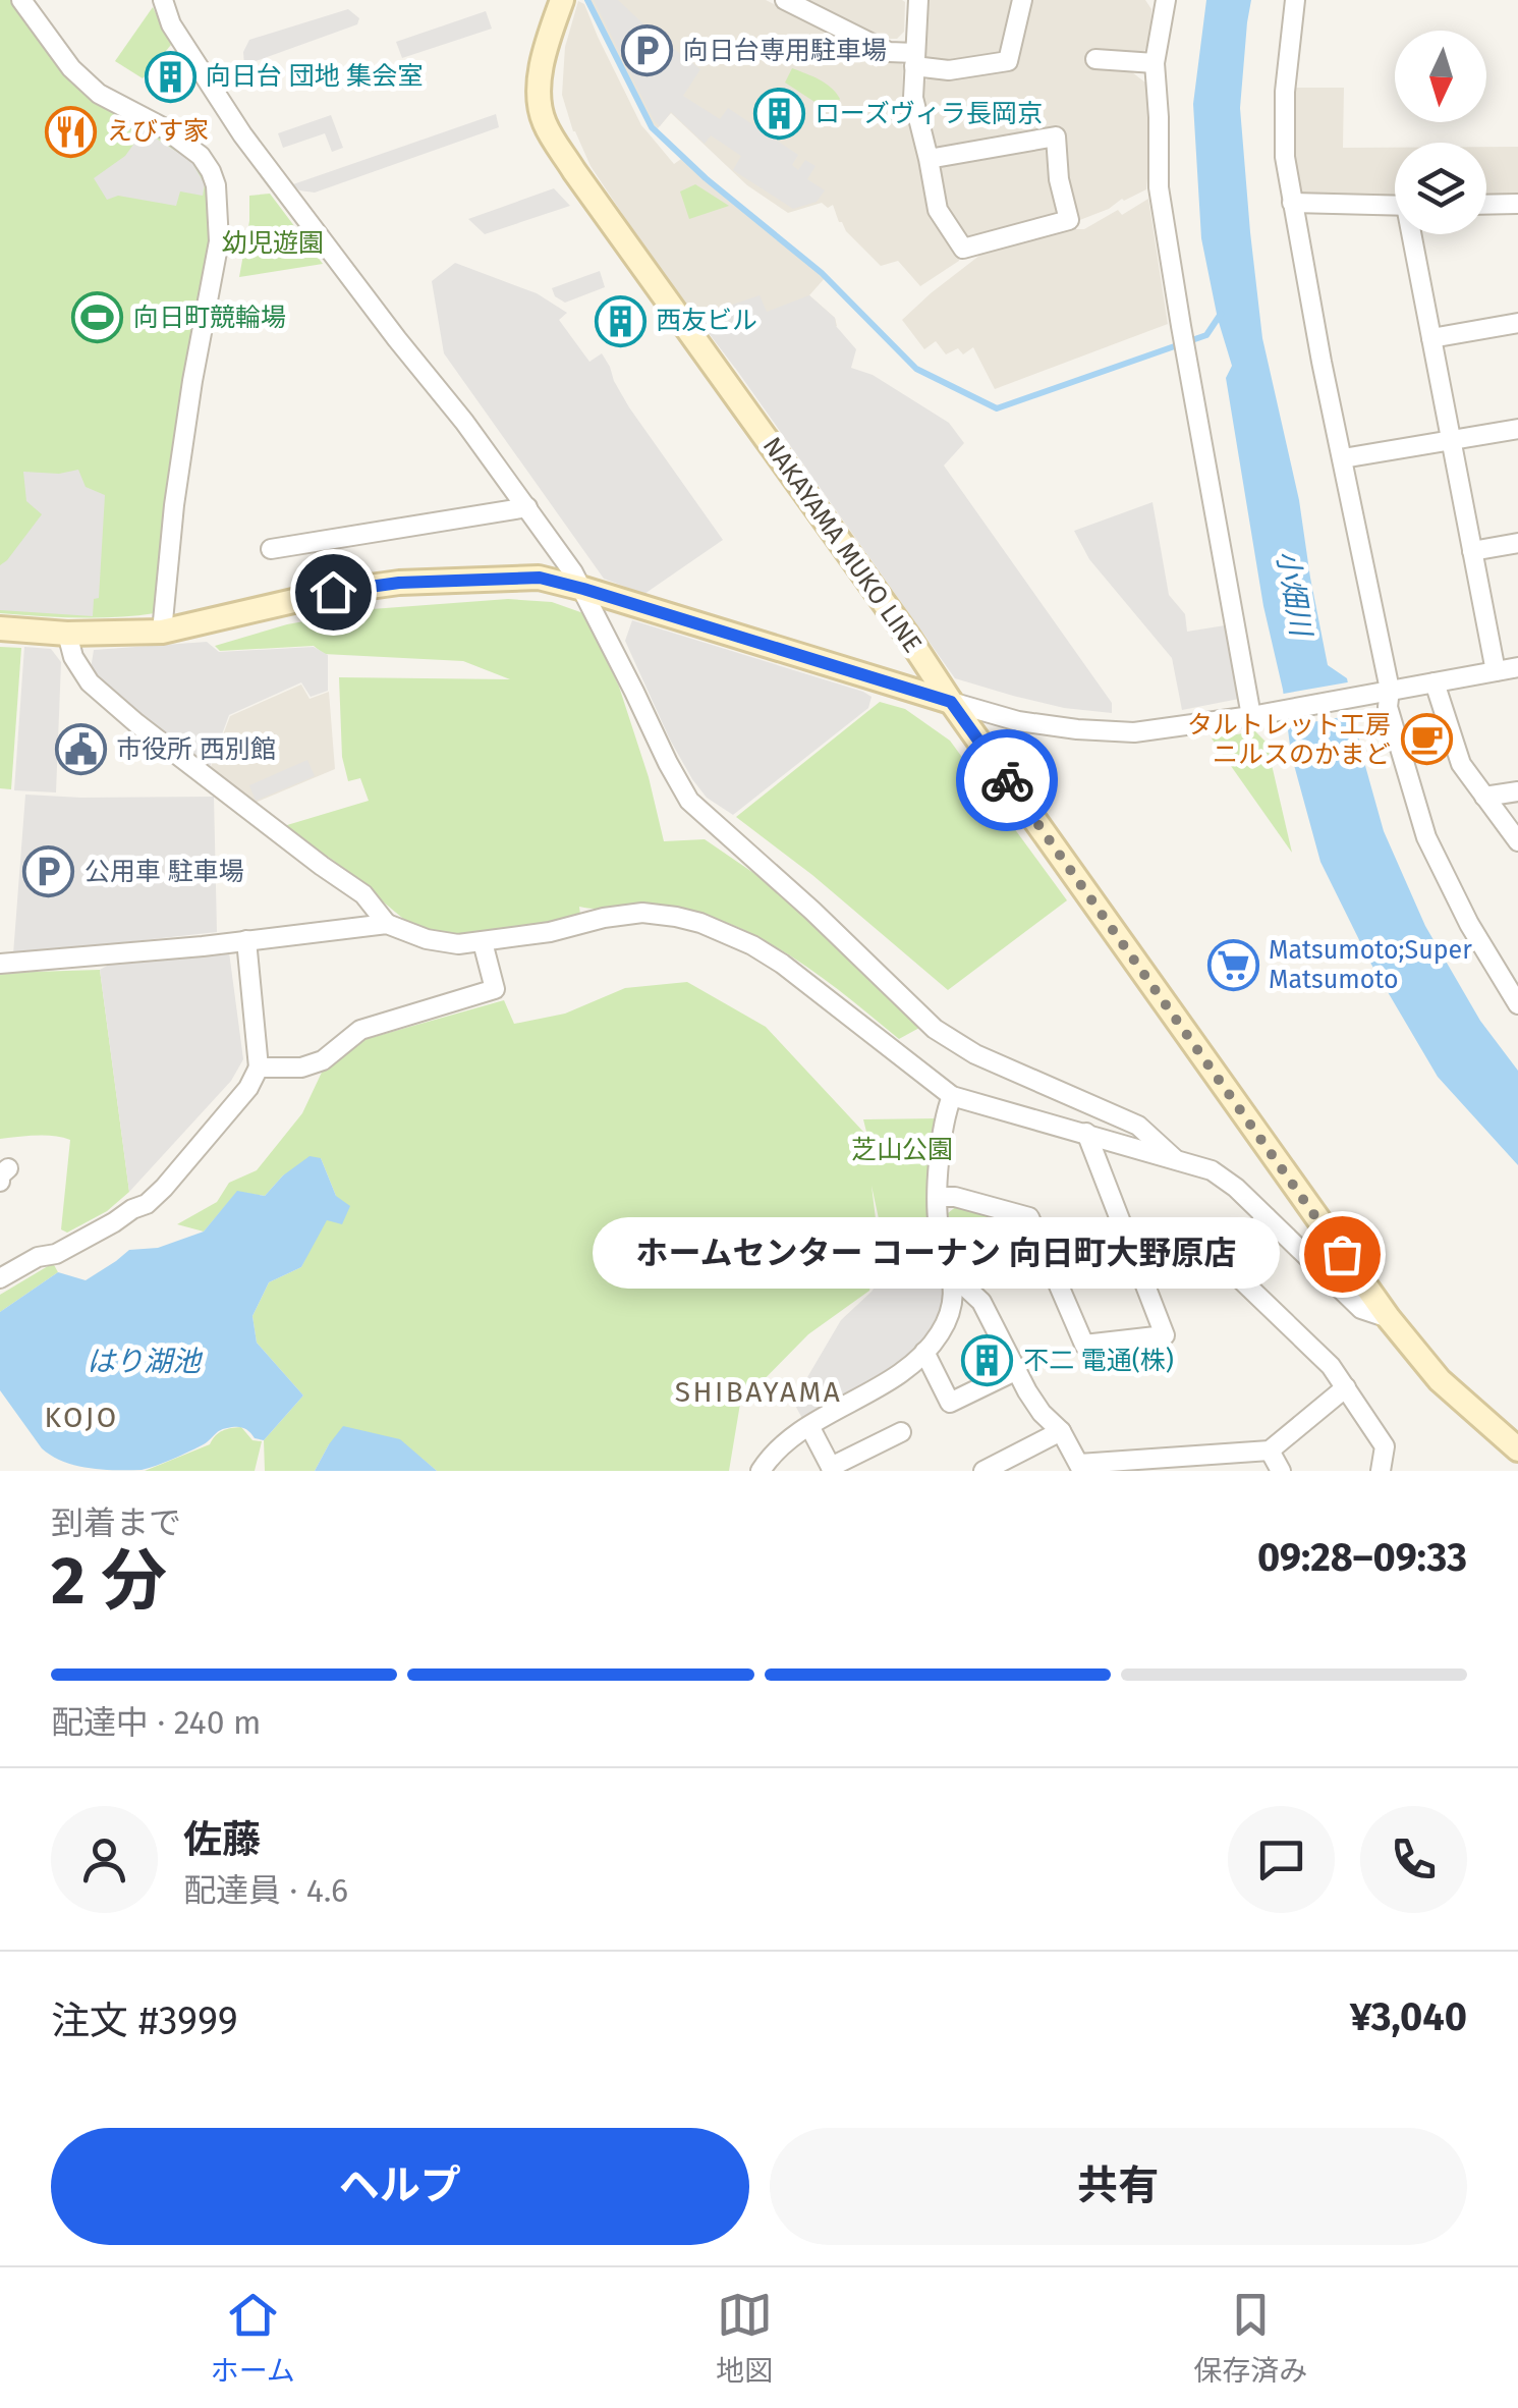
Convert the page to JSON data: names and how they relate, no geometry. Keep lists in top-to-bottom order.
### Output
{
  "streets": {
    "main road": ["NAKAYAMA MUKO LINE"]
  },
  "districts": ["SHIBAYAMA", "KOJO"],
  "water": ["小畑川", "はり湖池"],
  "parks": ["幼児遊園", "芝山公園"],
  "places": {
    "parking": ["向日台専用駐車場", "公用車 駐車場"],
    "building": [
      "向日台 団地 集会室",
      "ローズヴィラ長岡京",
      "西友ビル",
      "不二 電通(株)"
    ],
    "restaurant": ["えびす家"],
    "sports": ["向日町競輪場"],
    "cafe": ["タルトレット工房 ニルスのかまど"],
    "public building": ["市役所 西別館"],
    "supermarket": ["Matsumoto;Super Matsumoto"],
    "other": ["ホームセンター コーナン 向日町大野原店"]
  },
  "north": "bottom",
  "page": {
    "bubble": "ホームセンター コーナン 向日町大野原店",
    "heading": ["2 分", "到着まで", "09:28–09:33"],
    "panel": [
      "佐藤",
      "配達員 · 4.6",
      "注文 #3999",
      "¥3,040"
    ],
    "bar": "配達中 · 240 m",
    "buttons": ["ヘルプ", "共有"],
    "tabs": ["ホーム", "地図", "保存済み"]
  }
}
